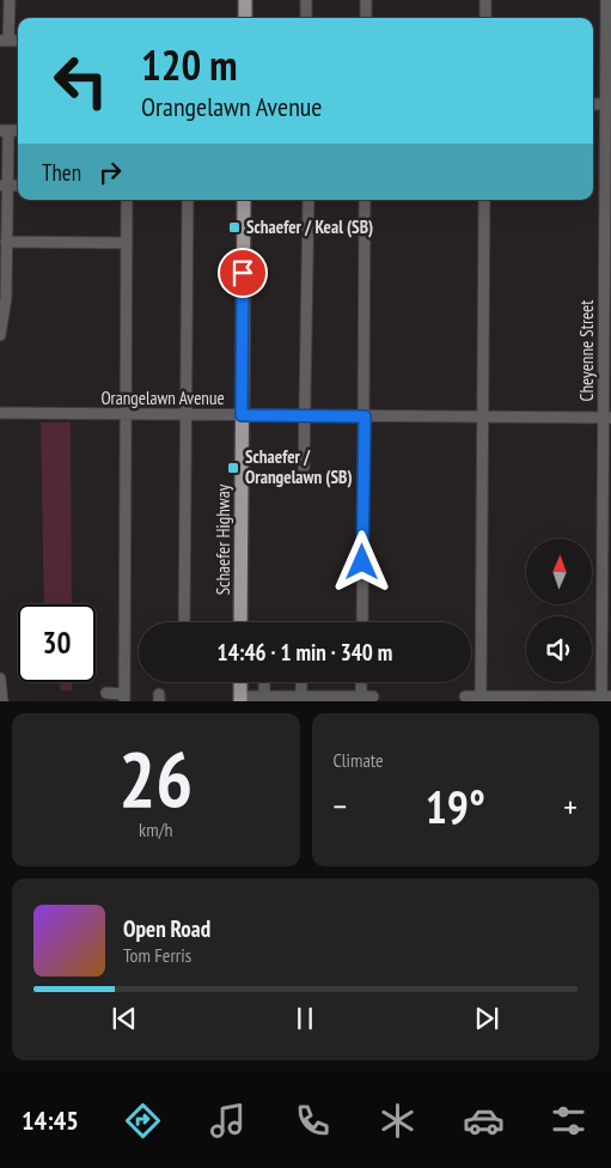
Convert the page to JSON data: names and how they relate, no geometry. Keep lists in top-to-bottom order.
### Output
{
  "streets": {
    "main road": ["Schaefer Highway"],
    "street": ["Cheyenne Street", "Orangelawn Avenue"]
  },
  "crossings": [
    ["Cheyenne Street", "Orangelawn Avenue"],
    ["Orangelawn Avenue", "Schaefer Highway"]
  ],
  "places": {
    "transit": ["Schaefer / Keal (SB)", "Schaefer / Orangelawn (SB)"]
  },
  "north": "top",
  "page": {
    "turn": ["120 m", "Orangelawn Avenue"],
    "then": "Then",
    "limit": "30",
    "trip": "14:46 · 1 min · 340 m",
    "tile": [
      ["26", "km/h"],
      "Climate"
    ],
    "heat": ["−", "19°", "+"],
    "song": ["Open Road", "Tom Ferris"],
    "tabs": "14:45"
  }
}
